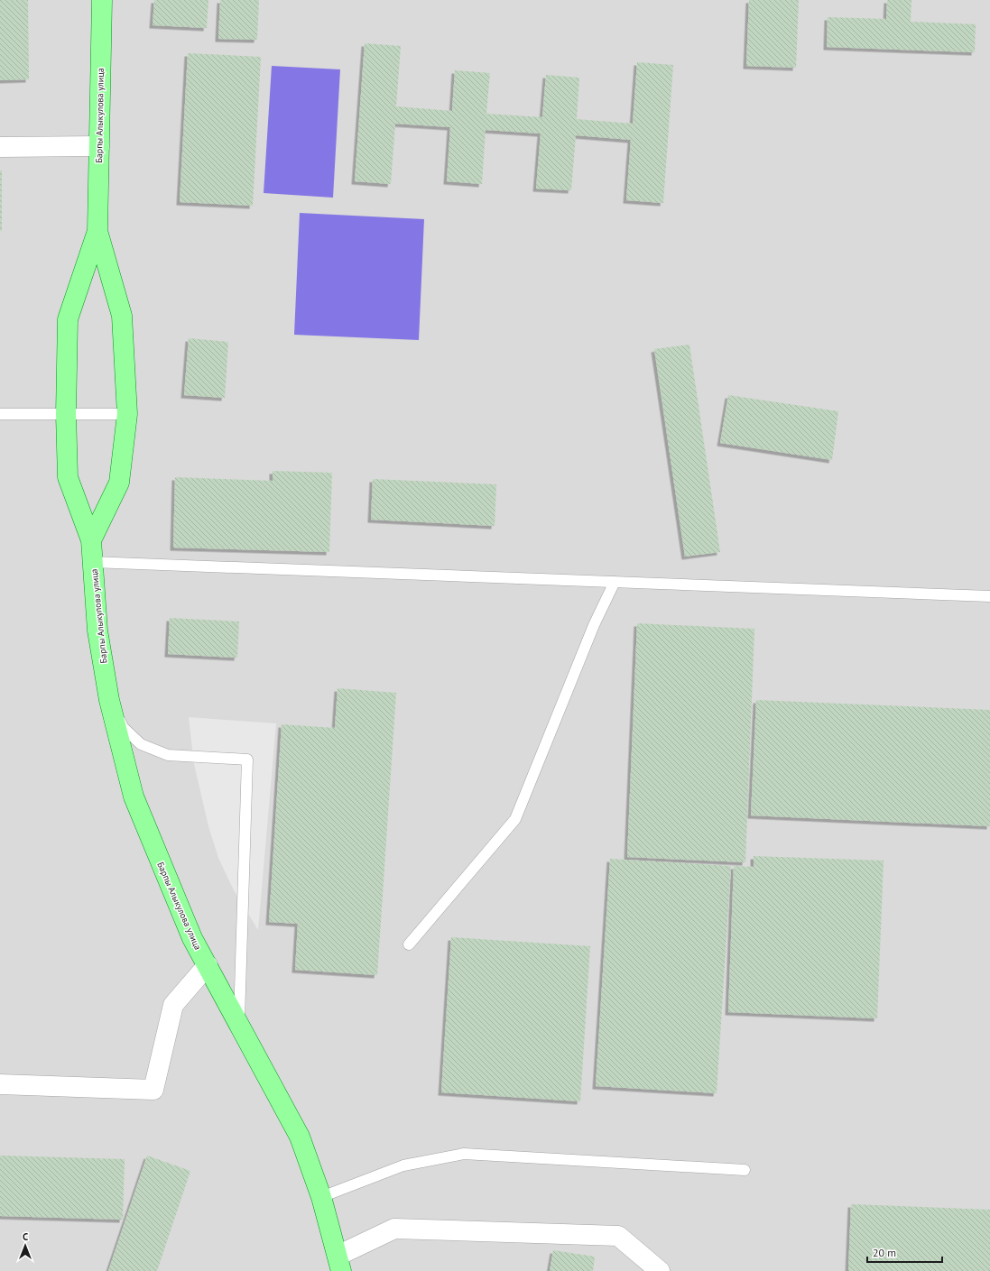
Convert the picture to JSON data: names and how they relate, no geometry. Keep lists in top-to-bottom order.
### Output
{
  "streets": {
    "main road": ["Барпы Алыкулова улица"]
  },
  "scale_bar": "20 m",
  "north": "top"
}
